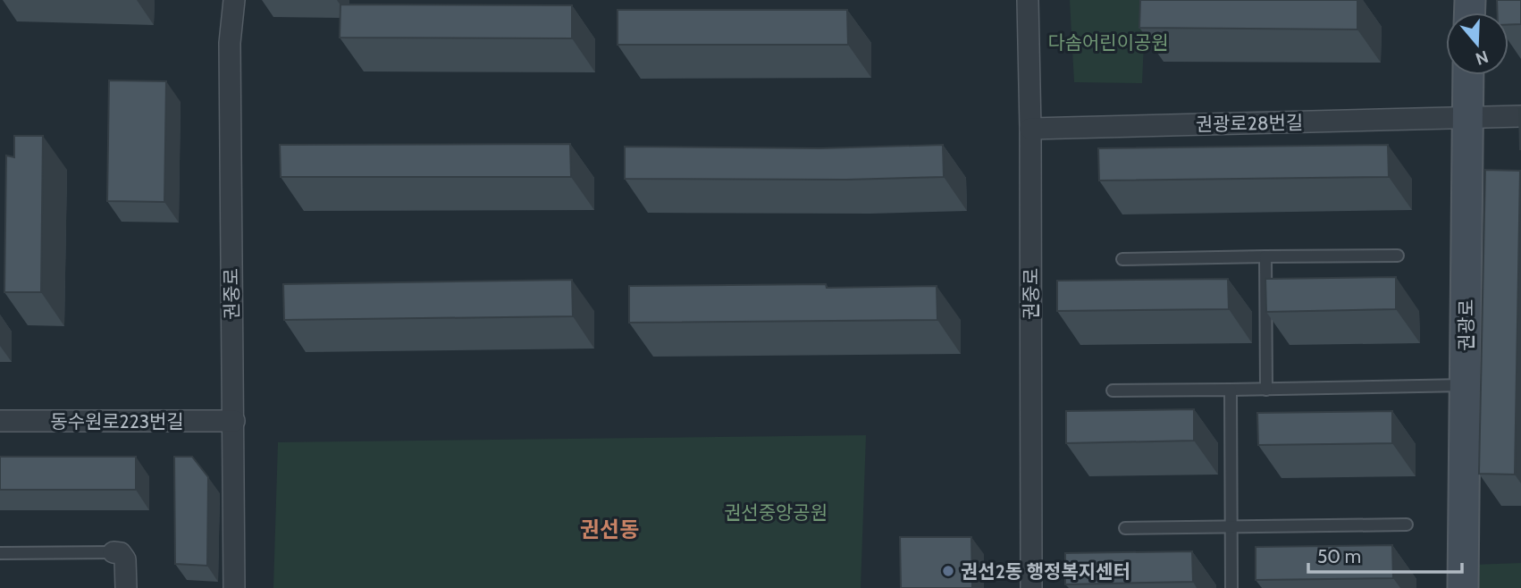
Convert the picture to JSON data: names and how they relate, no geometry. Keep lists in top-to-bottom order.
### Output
{
  "streets": {
    "street": [
      "권광로28번길",
      "권중로",
      "권광로",
      "동수원로223번길"
    ]
  },
  "crossings": [
    ["권광로28번길", "권중로"],
    ["권광로28번길", "권광로"],
    ["권중로", "동수원로223번길"]
  ],
  "districts": ["권선동"],
  "parks": ["다솜어린이공원", "권선중앙공원"],
  "places": ["권선2동 행정복지센터"],
  "scale_bar": "50 m",
  "north": "bottom"
}
